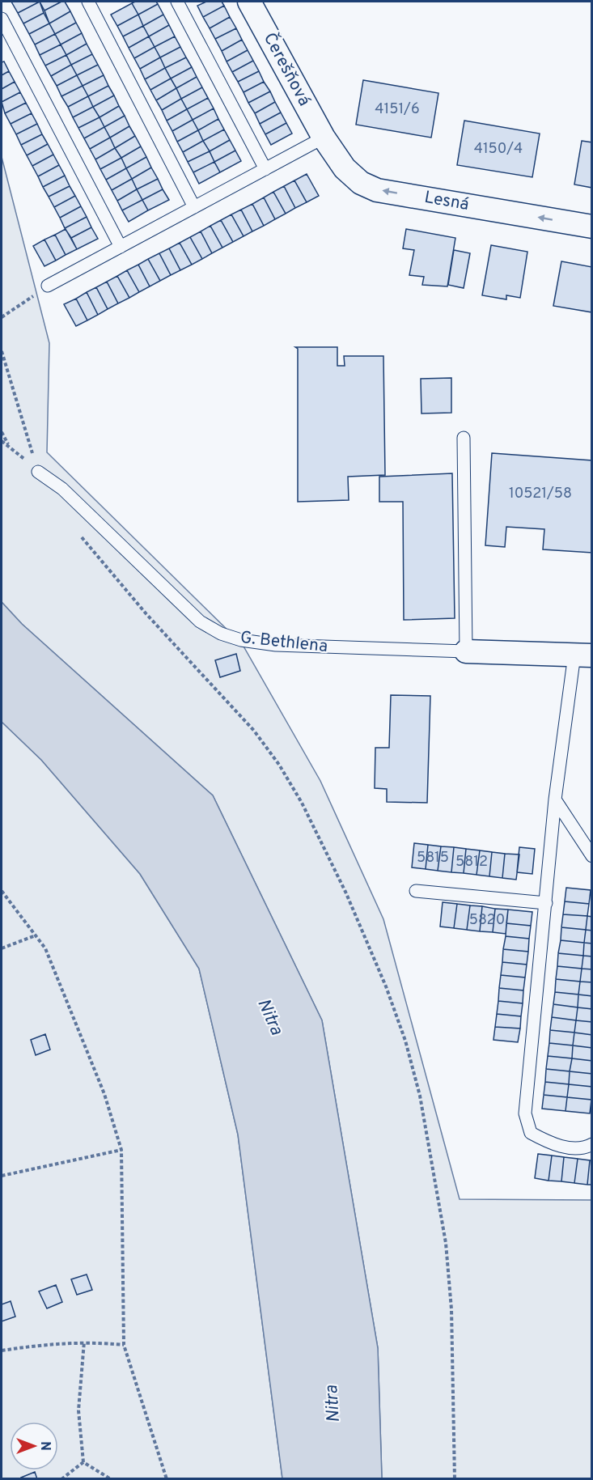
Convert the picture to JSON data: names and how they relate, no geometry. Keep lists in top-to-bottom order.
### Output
{
  "streets": {
    "street": ["Čerešňová", "Lesná", "G. Bethlena"]
  },
  "crossings": [
    ["Čerešňová", "Lesná"]
  ],
  "one_way": ["Lesná"],
  "water": ["Nitra"],
  "house_numbers": [
    "4151/6",
    "4150/4",
    "10521/58",
    "5815",
    "5812",
    "5820"
  ],
  "north": "right"
}
